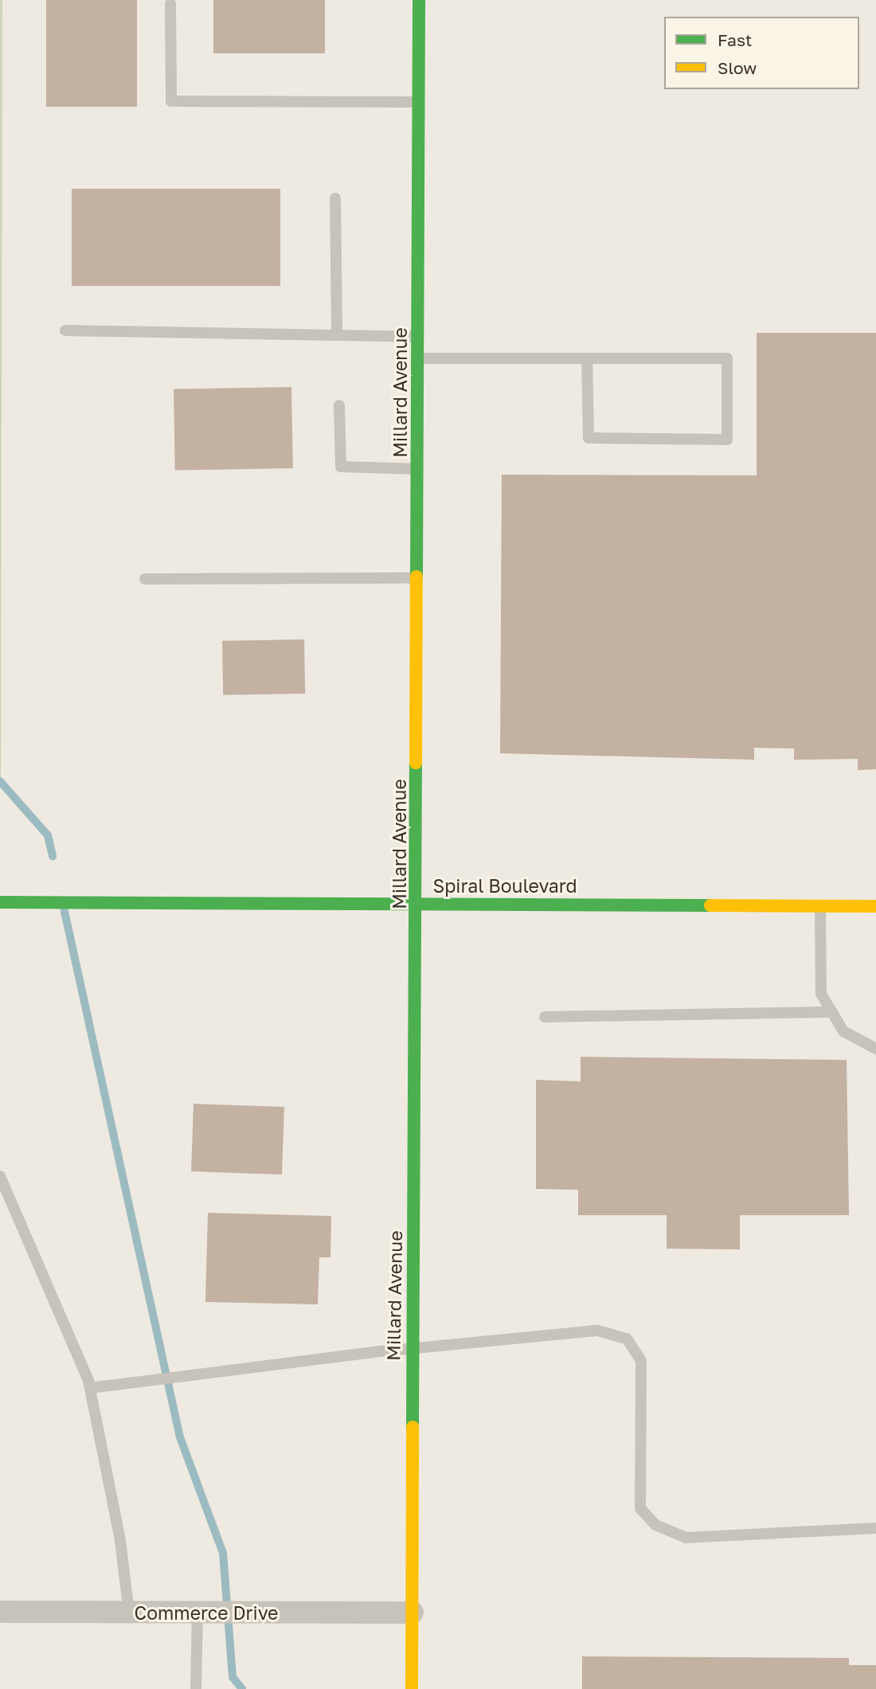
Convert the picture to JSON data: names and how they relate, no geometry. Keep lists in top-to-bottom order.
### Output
{
  "streets": {
    "street": ["Millard Avenue", "Spiral Boulevard", "Commerce Drive"]
  },
  "crossings": [
    ["Millard Avenue", "Spiral Boulevard"],
    ["Millard Avenue", "Commerce Drive"]
  ],
  "legend": ["Fast", "Slow"]
}
